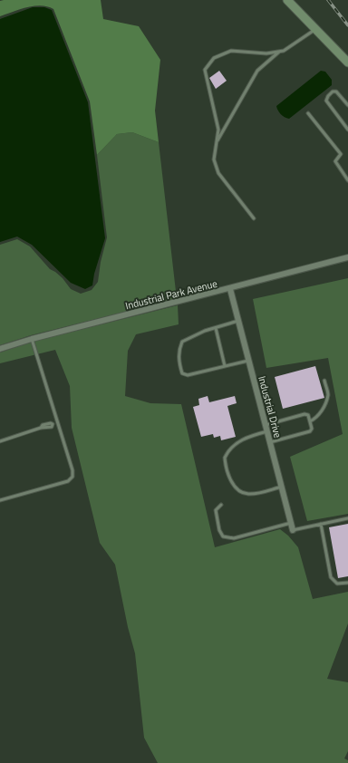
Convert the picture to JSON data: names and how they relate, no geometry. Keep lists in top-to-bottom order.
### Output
{
  "streets": {
    "street": ["Industrial Park Avenue", "Industrial Drive"]
  },
  "crossings": [
    ["Industrial Park Avenue", "Industrial Drive"]
  ]
}
